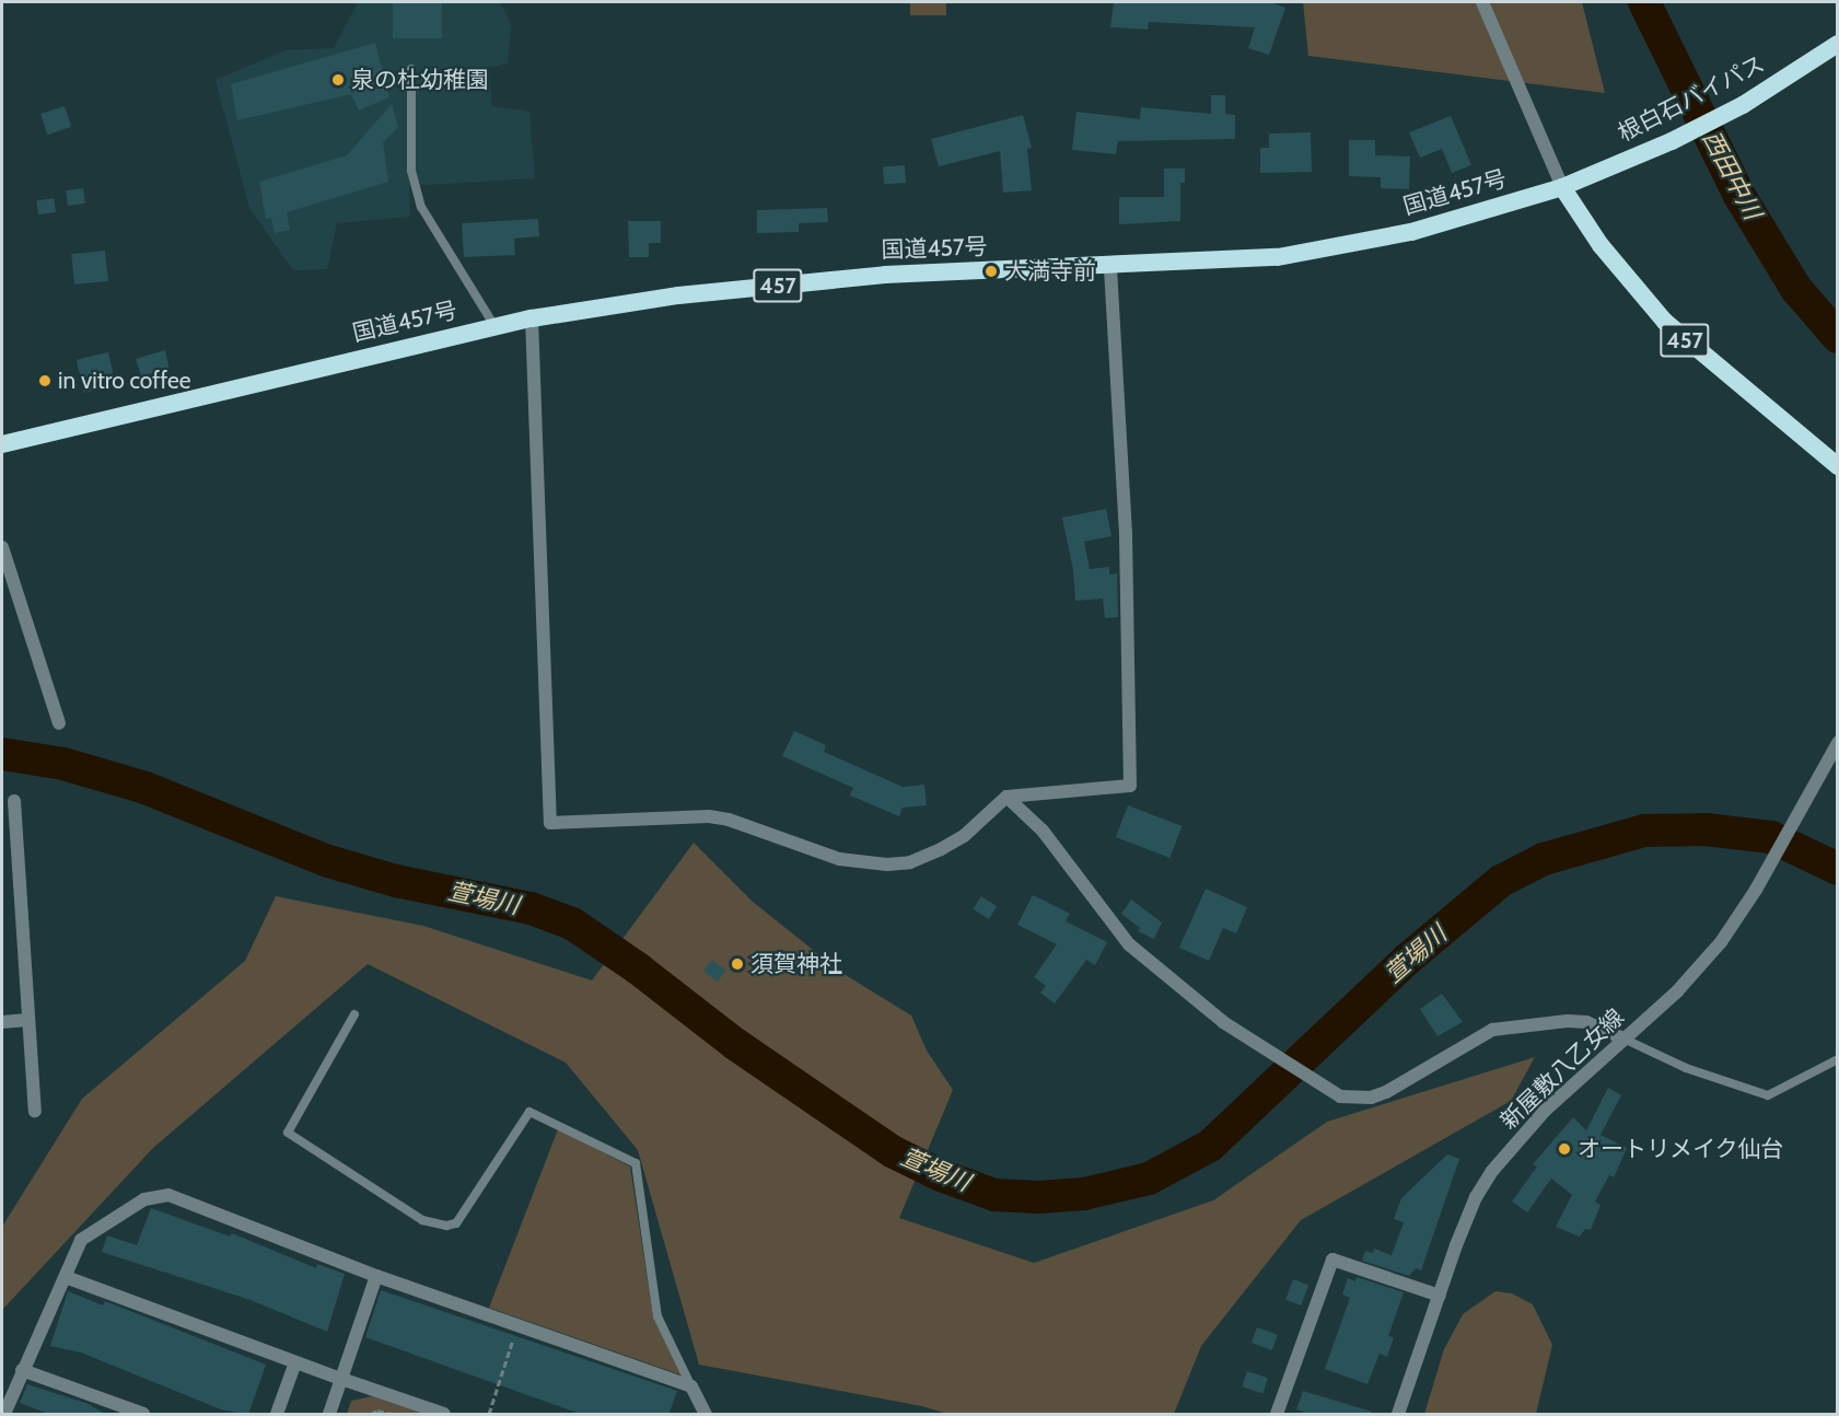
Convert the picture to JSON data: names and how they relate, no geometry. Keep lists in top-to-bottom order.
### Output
{
  "streets": {
    "highway": ["根白石バイパス", "国道457号", "457"],
    "street": ["新屋敷八乙女線"]
  },
  "crossings": [
    ["根白石バイパス", "国道457号"],
    ["根白石バイパス", "457"],
    ["国道457号", "457"]
  ],
  "water": ["西田中川", "萱場川"],
  "places": [
    "泉の杜幼稚園",
    "大満寺前",
    "in vitro coffee",
    "須賀神社",
    "オートリメイク仙台"
  ]
}
